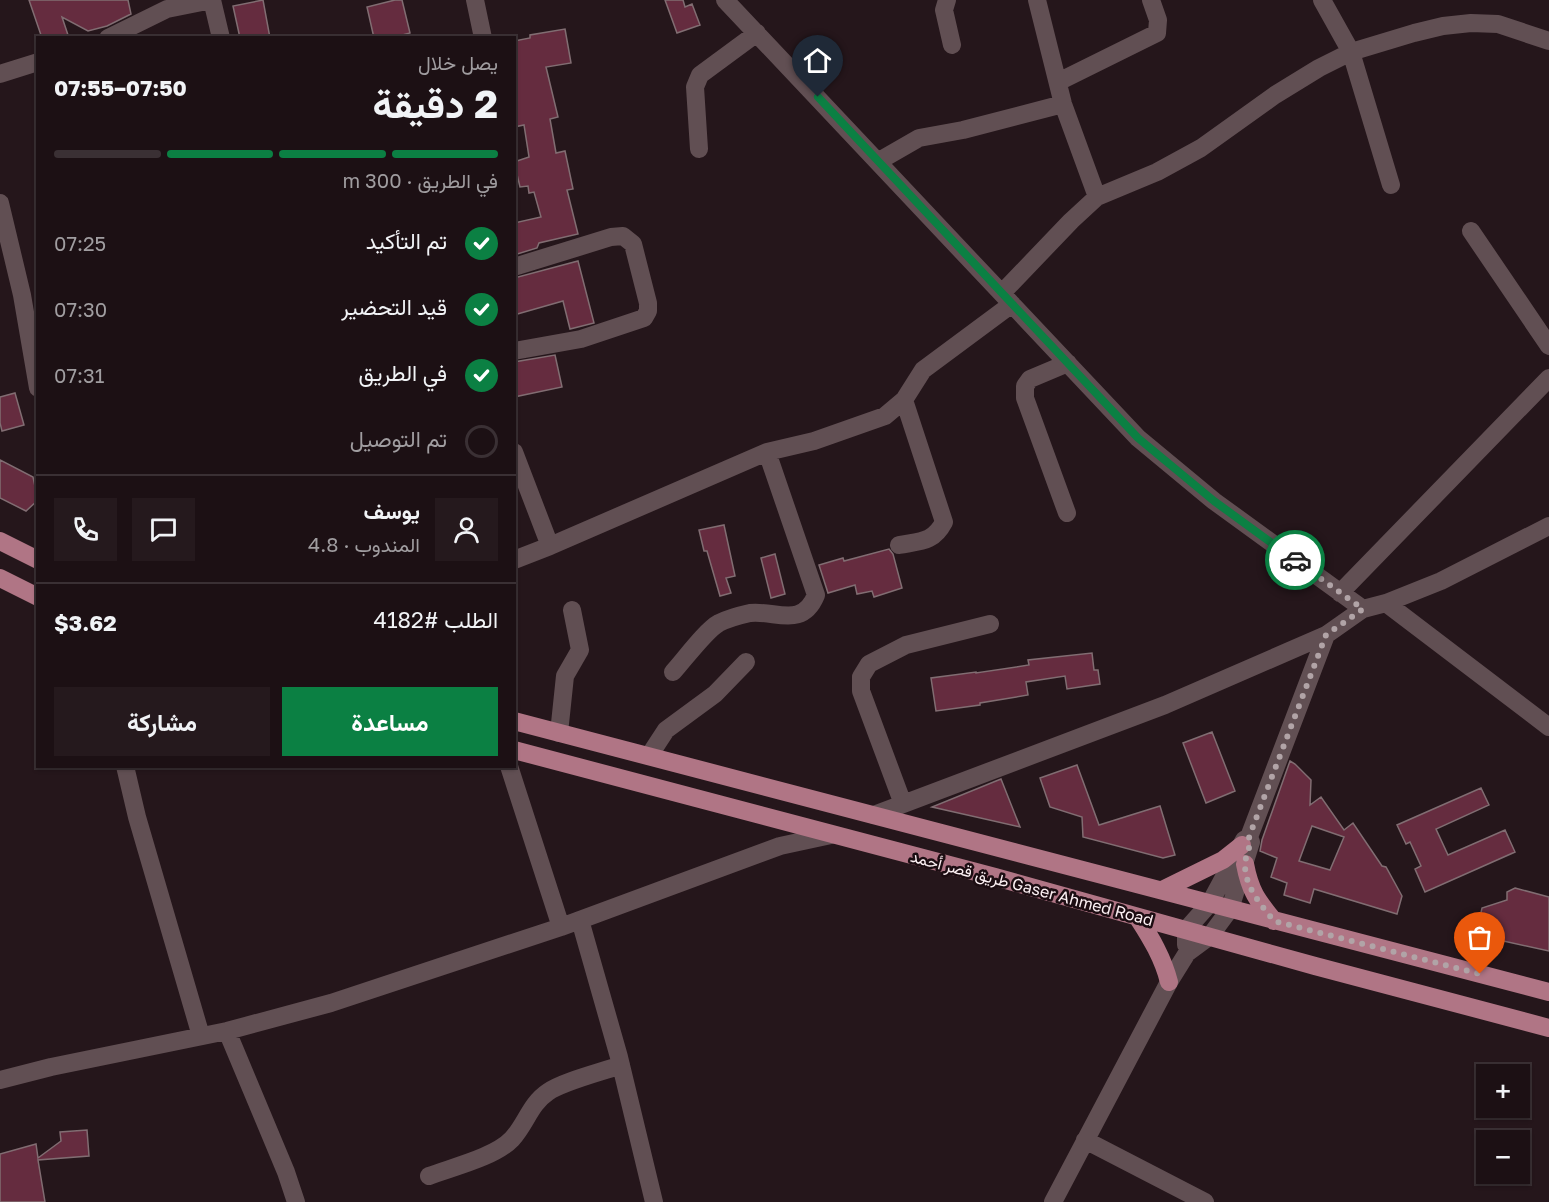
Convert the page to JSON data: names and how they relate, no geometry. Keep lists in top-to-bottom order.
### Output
{
  "streets": {
    "main road": ["طريق قصر أحمد Gaser Ahmed Road"]
  },
  "page": {
    "heading": ["2 دقيقة", "يصل خلال", "07:50–07:55"],
    "panel": [
      "يوسف",
      "المندوب · 4.8",
      "الطلب #4182",
      "$3.62"
    ],
    "bar": "في الطريق · 300 m",
    "list": [
      ["تم التأكيد", "07:25"],
      ["قيد التحضير", "07:30"],
      ["في الطريق", "07:31"],
      "تم التوصيل"
    ],
    "buttons": ["مساعدة", "مشاركة"],
    "map_buttons": ["+", "−"]
  }
}
